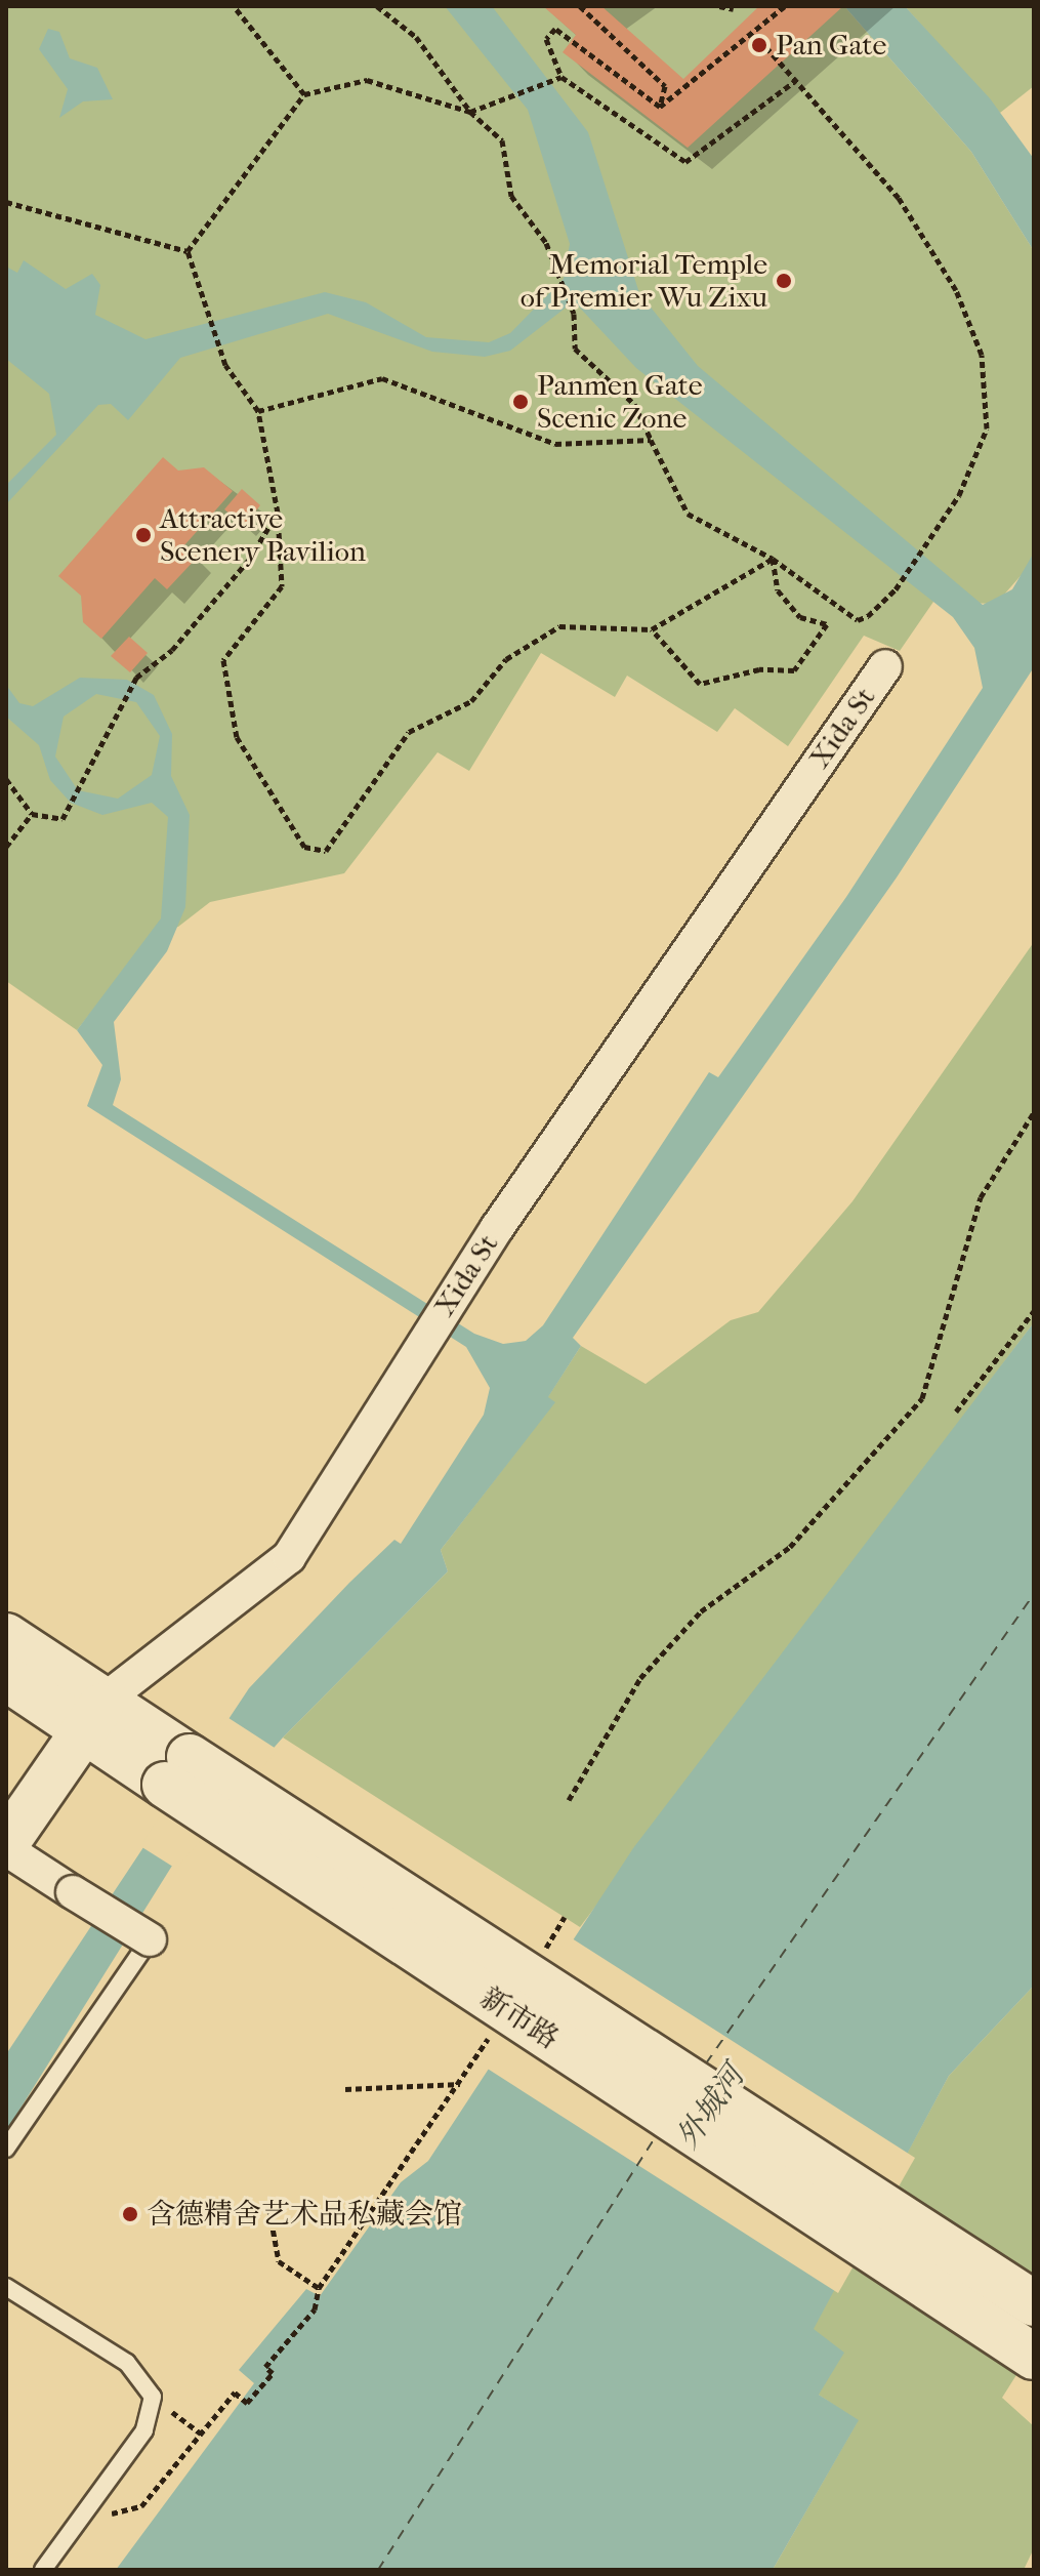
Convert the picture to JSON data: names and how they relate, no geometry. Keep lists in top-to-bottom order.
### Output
{
  "streets": {
    "main road": ["Xida St", "新市路"]
  },
  "crossings": [
    ["Xida St", "新市路"]
  ],
  "water": ["外城河"],
  "places": [
    "Pan Gate",
    "Memorial Temple of Premier Wu Zixu",
    "Panmen Gate Scenic Zone",
    "Attractive Scenery Pavilion",
    "含德精舍艺术品私藏会馆"
  ]
}
